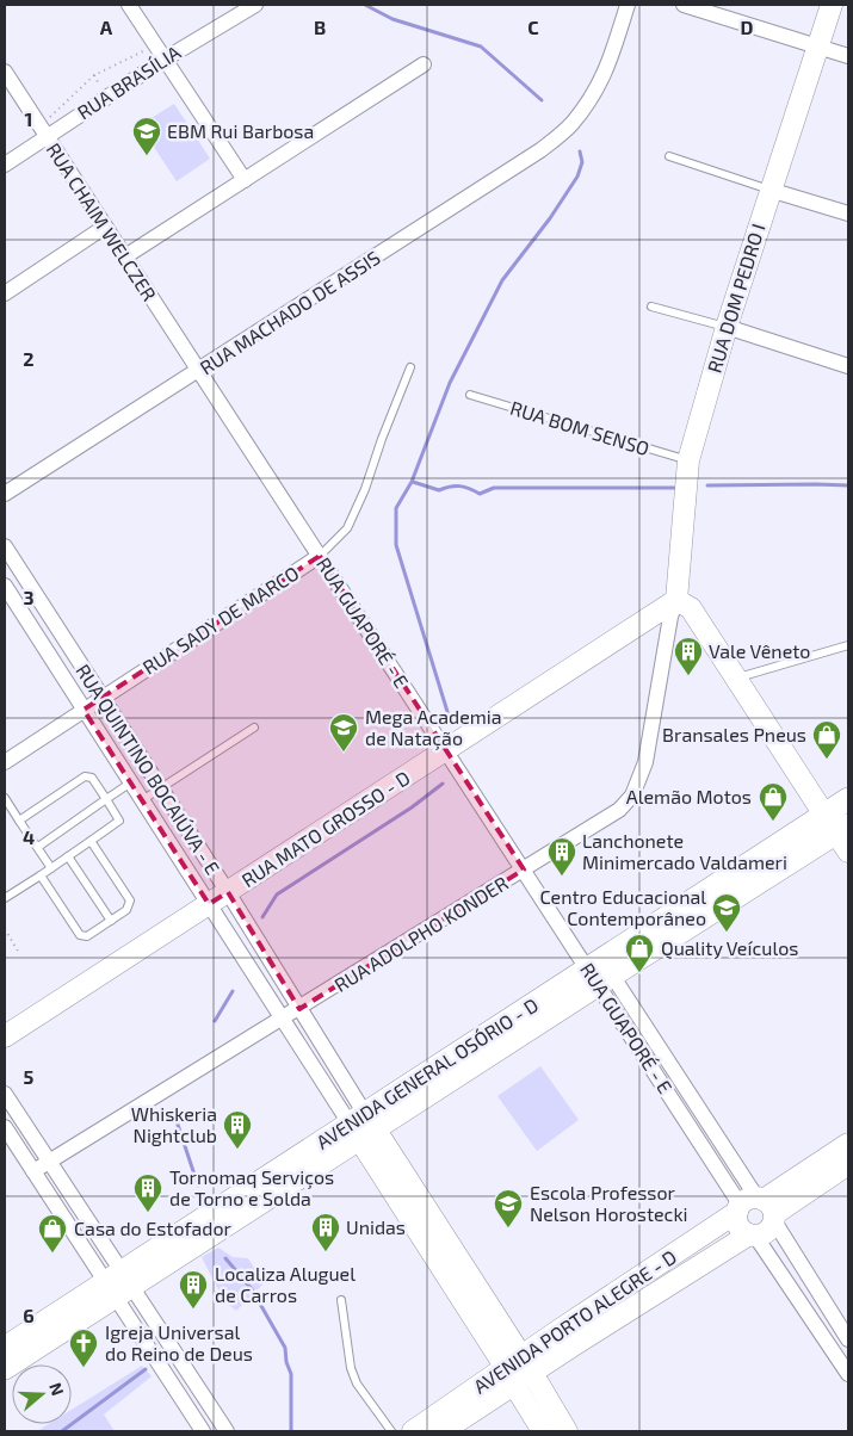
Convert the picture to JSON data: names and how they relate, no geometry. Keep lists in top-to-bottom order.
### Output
{
  "streets": {
    "main road": ["AVENIDA GENERAL OSÓRIO - D"],
    "street": [
      "RUA BRASÍLIA",
      "RUA CHAIM WELCZER",
      "RUA DOM PEDRO I",
      "RUA MACHADO DE ASSIS",
      "RUA SADY DE MARCO",
      "RUA GUAPORÉ - E",
      "RUA QUINTINO BOCAIÚVA - E",
      "RUA MATO GROSSO - D",
      "RUA ADOLPHO KONDER",
      "AVENIDA PORTO ALEGRE - D"
    ],
    "lane": ["RUA BOM SENSO"]
  },
  "crossings": [
    ["RUA BRASÍLIA", "RUA CHAIM WELCZER"],
    ["RUA CHAIM WELCZER", "RUA MACHADO DE ASSIS"],
    ["RUA CHAIM WELCZER", "RUA GUAPORÉ - E"],
    ["RUA DOM PEDRO I", "RUA BOM SENSO"],
    ["RUA DOM PEDRO I", "RUA MATO GROSSO - D"],
    ["RUA DOM PEDRO I", "RUA ADOLPHO KONDER"],
    ["RUA MACHADO DE ASSIS", "RUA GUAPORÉ - E"],
    ["RUA SADY DE MARCO", "RUA GUAPORÉ - E"],
    ["RUA SADY DE MARCO", "RUA QUINTINO BOCAIÚVA - E"],
    ["RUA GUAPORÉ - E", "RUA MATO GROSSO - D"],
    ["RUA GUAPORÉ - E", "RUA ADOLPHO KONDER"],
    ["RUA GUAPORÉ - E", "AVENIDA GENERAL OSÓRIO - D"],
    ["RUA GUAPORÉ - E", "AVENIDA PORTO ALEGRE - D"],
    ["RUA QUINTINO BOCAIÚVA - E", "RUA MATO GROSSO - D"],
    ["RUA QUINTINO BOCAIÚVA - E", "RUA ADOLPHO KONDER"],
    ["RUA QUINTINO BOCAIÚVA - E", "AVENIDA GENERAL OSÓRIO - D"],
    ["RUA QUINTINO BOCAIÚVA - E", "AVENIDA PORTO ALEGRE - D"],
    ["RUA MATO GROSSO - D", "RUA ADOLPHO KONDER"]
  ],
  "places": {
    "school or university": [
      "EBM Rui Barbosa",
      "Mega Academia de Natação",
      "Centro Educacional Contemporâneo",
      "Escola Professor Nelson Horostecki"
    ],
    "building": [
      "Vale Vêneto",
      "Lanchonete Minimercado Valdameri",
      "Whiskeria Nightclub",
      "Tornomaq Serviços de Torno e Solda",
      "Unidas",
      "Localiza Aluguel de Carros"
    ],
    "shop": [
      "Bransales Pneus",
      "Alemão Motos",
      "Quality Veículos",
      "Casa do Estofador"
    ],
    "church": ["Igreja Universal do Reino de Deus"]
  },
  "north": "right",
  "grid": {
    "columns": [
      "A",
      "B",
      "C",
      "D"
    ],
    "rows": [
      "1",
      "2",
      "3",
      "4",
      "5",
      "6"
    ]
  }
}
